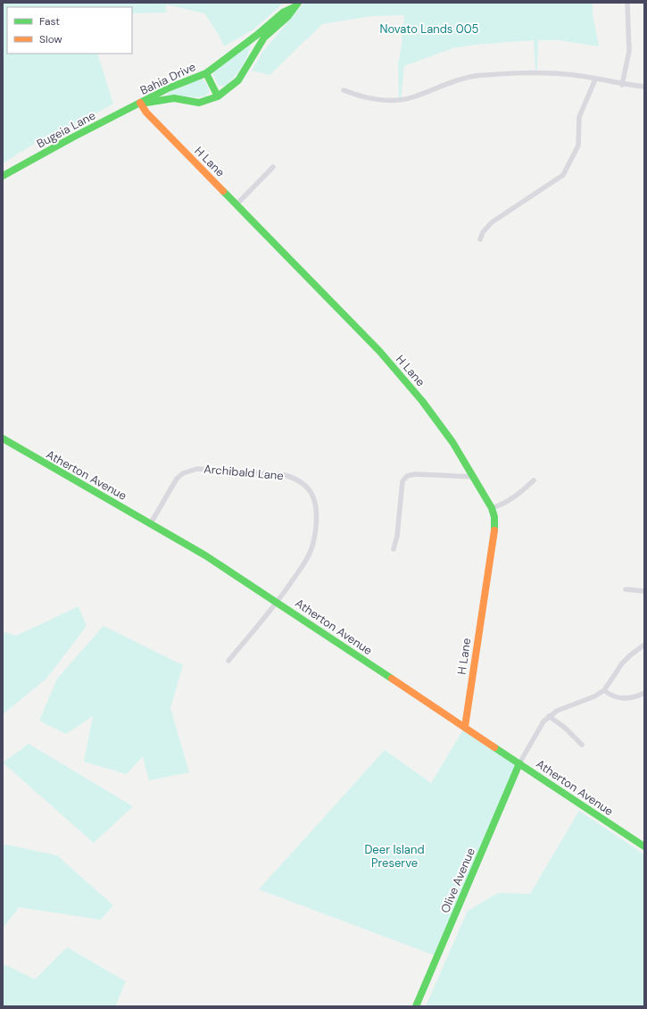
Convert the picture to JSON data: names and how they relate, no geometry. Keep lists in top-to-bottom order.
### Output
{
  "streets": {
    "street": [
      "Bahia Drive",
      "Bugeia Lane",
      "H Lane",
      "Archibald Lane",
      "Atherton Avenue",
      "Olive Avenue"
    ]
  },
  "crossings": [
    ["Bahia Drive", "Bugeia Lane"],
    ["Bahia Drive", "H Lane"],
    ["Bugeia Lane", "H Lane"],
    ["H Lane", "Atherton Avenue"],
    ["Archibald Lane", "Atherton Avenue"],
    ["Atherton Avenue", "Olive Avenue"]
  ],
  "parks": ["Novato Lands 005", "Deer Island Preserve"],
  "legend": ["Fast", "Slow"]
}
